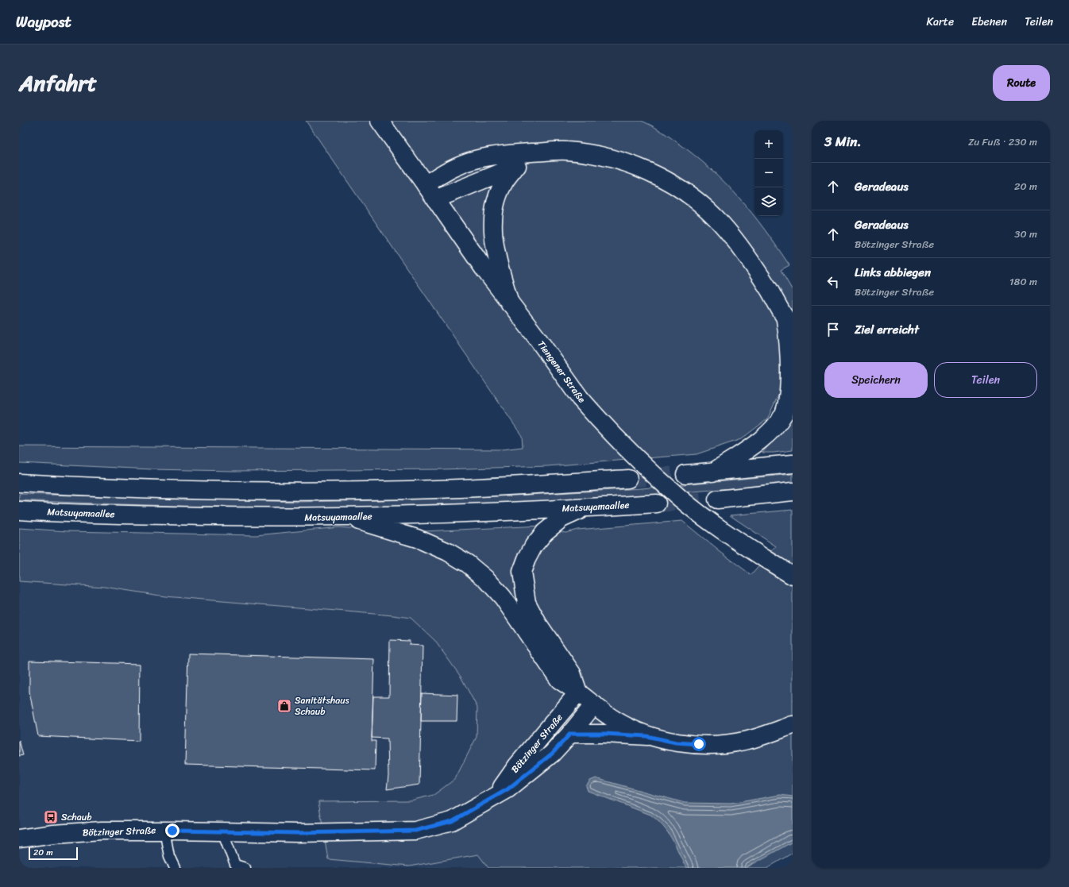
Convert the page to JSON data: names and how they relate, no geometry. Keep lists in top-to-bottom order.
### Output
{
  "streets": {
    "main road": ["Tiengener Straße", "Matsuyamaallee", "Bötzinger Straße"]
  },
  "places": {
    "shop": ["Sanitätshaus Schaub"],
    "bus stop": ["Schaub"]
  },
  "scale_bar": "20 m",
  "page": {
    "header": "Waypost",
    "nav": ["Karte", "Ebenen", "Teilen"],
    "title": "Anfahrt",
    "buttons": [
      "Route",
      ["Speichern", "Teilen"]
    ],
    "heading": ["3 Min.", "Zu Fuß · 230 m"],
    "map_buttons": ["+", "−"],
    "list": [
      ["Geradeaus", "20 m"],
      ["Geradeaus", "Bötzinger Straße", "30 m"],
      ["Links abbiegen", "Bötzinger Straße", "180 m"],
      "Ziel erreicht"
    ],
    "scale": "20 m"
  }
}
